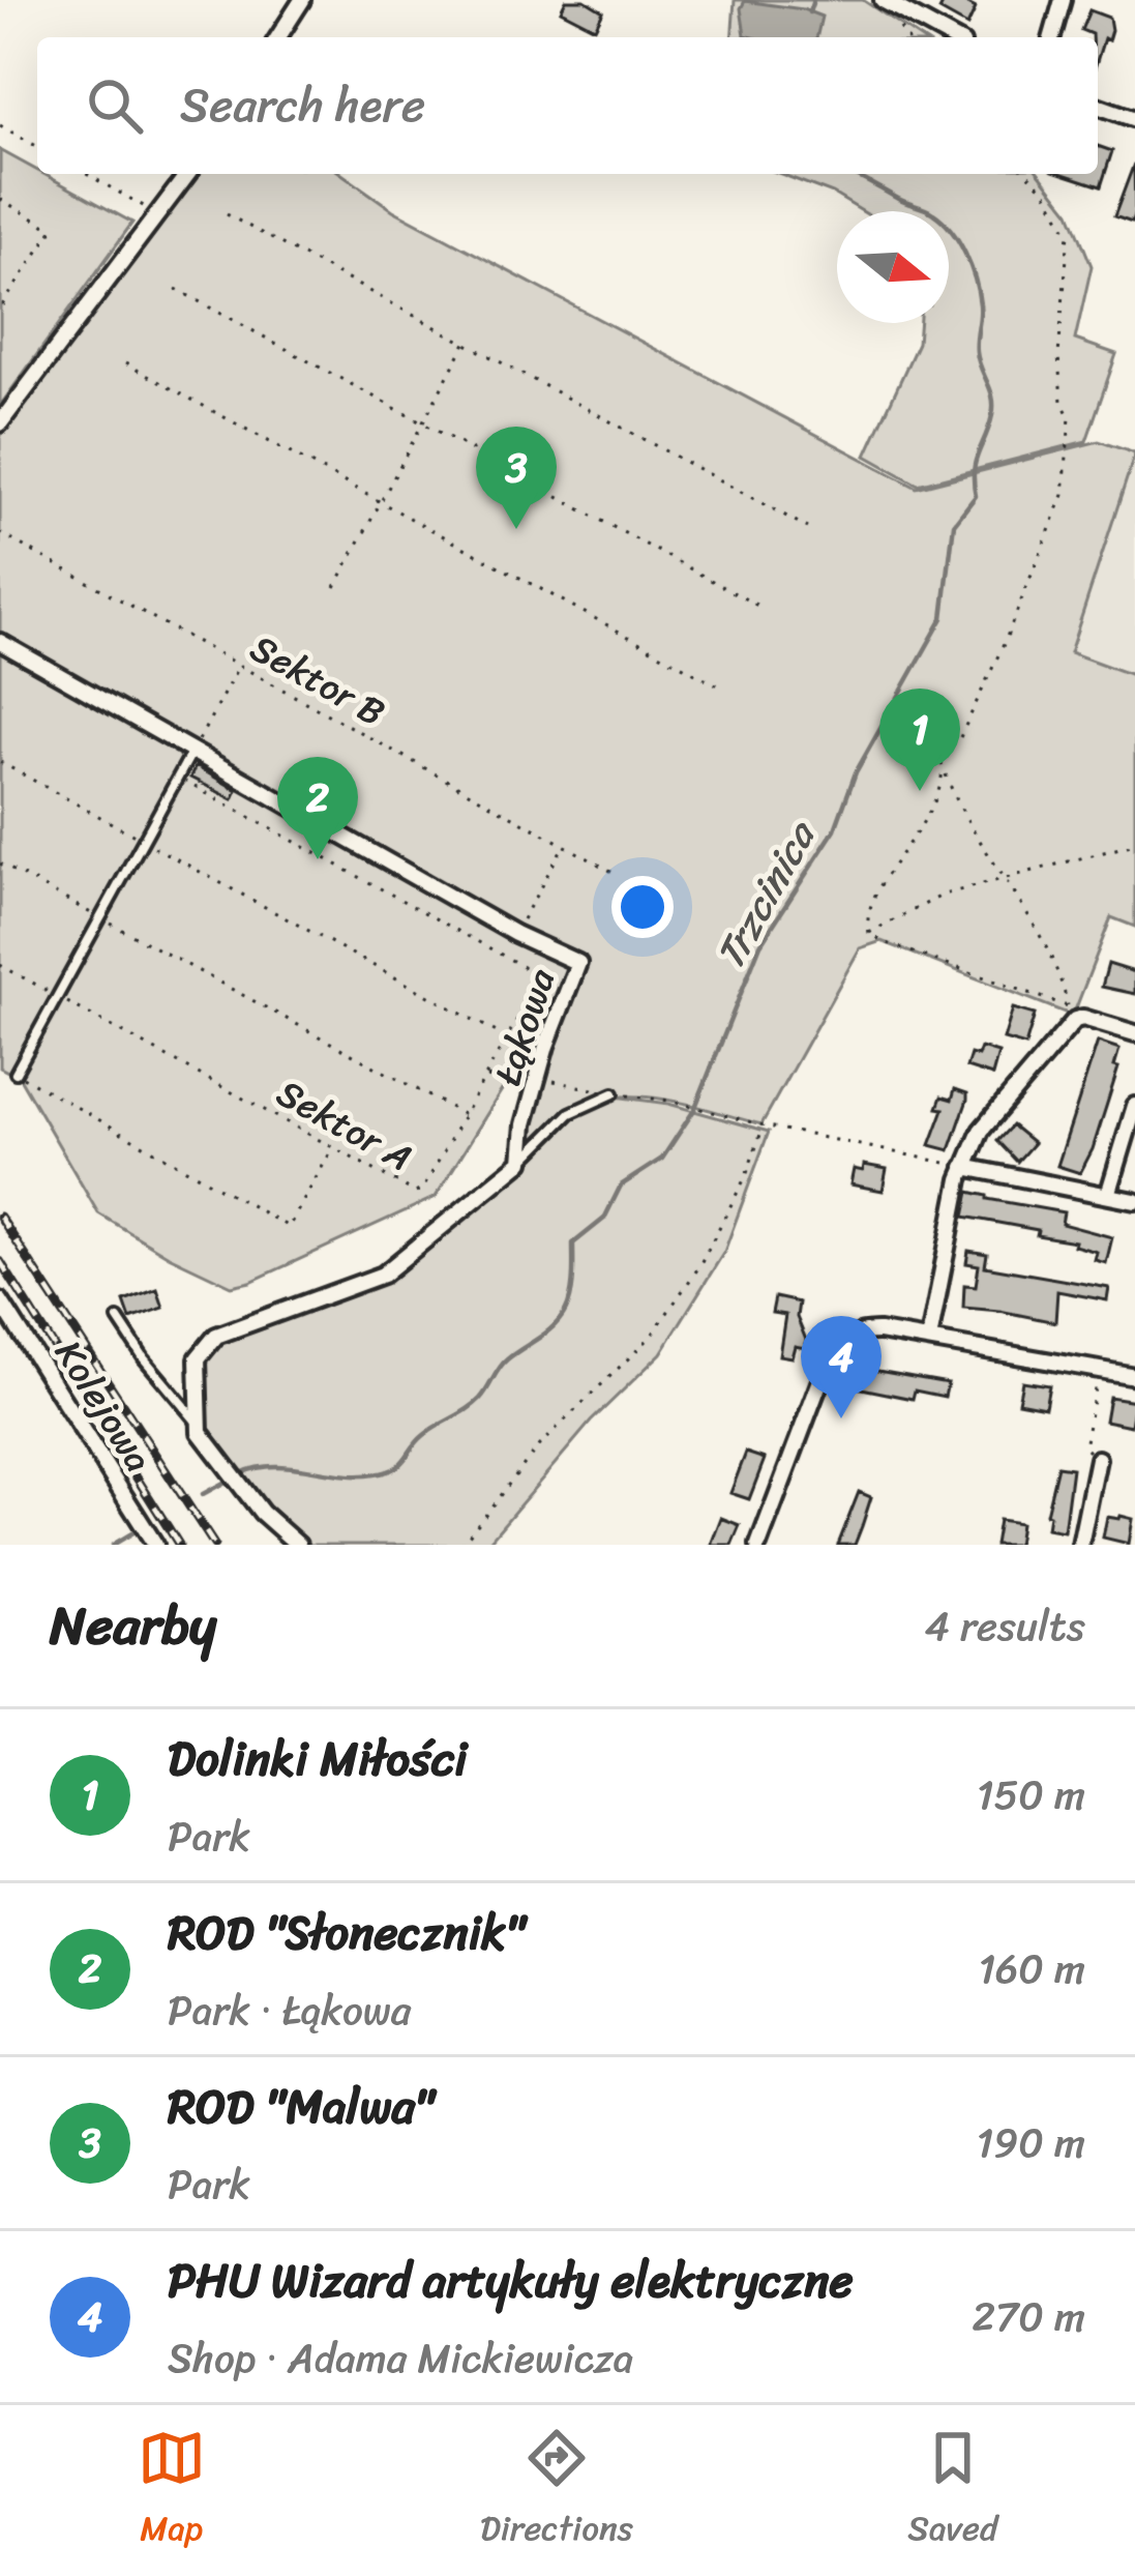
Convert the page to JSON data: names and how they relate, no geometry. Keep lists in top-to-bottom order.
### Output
{
  "streets": {
    "street": ["Łąkowa", "Kolejowa"],
    "path": ["Sektor B", "Sektor A"]
  },
  "water": ["Trzcinica"],
  "north": "right",
  "page": {
    "search": "Search here",
    "pins": [
      "3",
      "1",
      "2",
      "4"
    ],
    "heading": ["Nearby", "4 results"],
    "list": [
      {
        "mark": "1",
        "name": "Dolinki Miłości",
        "note": "Park",
        "value": "150 m"
      },
      {
        "mark": "2",
        "name": "ROD \"Słonecznik\"",
        "note": "Park · Łąkowa",
        "value": "160 m"
      },
      {
        "mark": "3",
        "name": "ROD \"Malwa\"",
        "note": "Park",
        "value": "190 m"
      },
      {
        "mark": "4",
        "name": "PHU Wizard artykuły elektryczne",
        "note": "Shop · Adama Mickiewicza",
        "value": "270 m"
      }
    ],
    "nav": ["Map", "Directions", "Saved"]
  }
}
